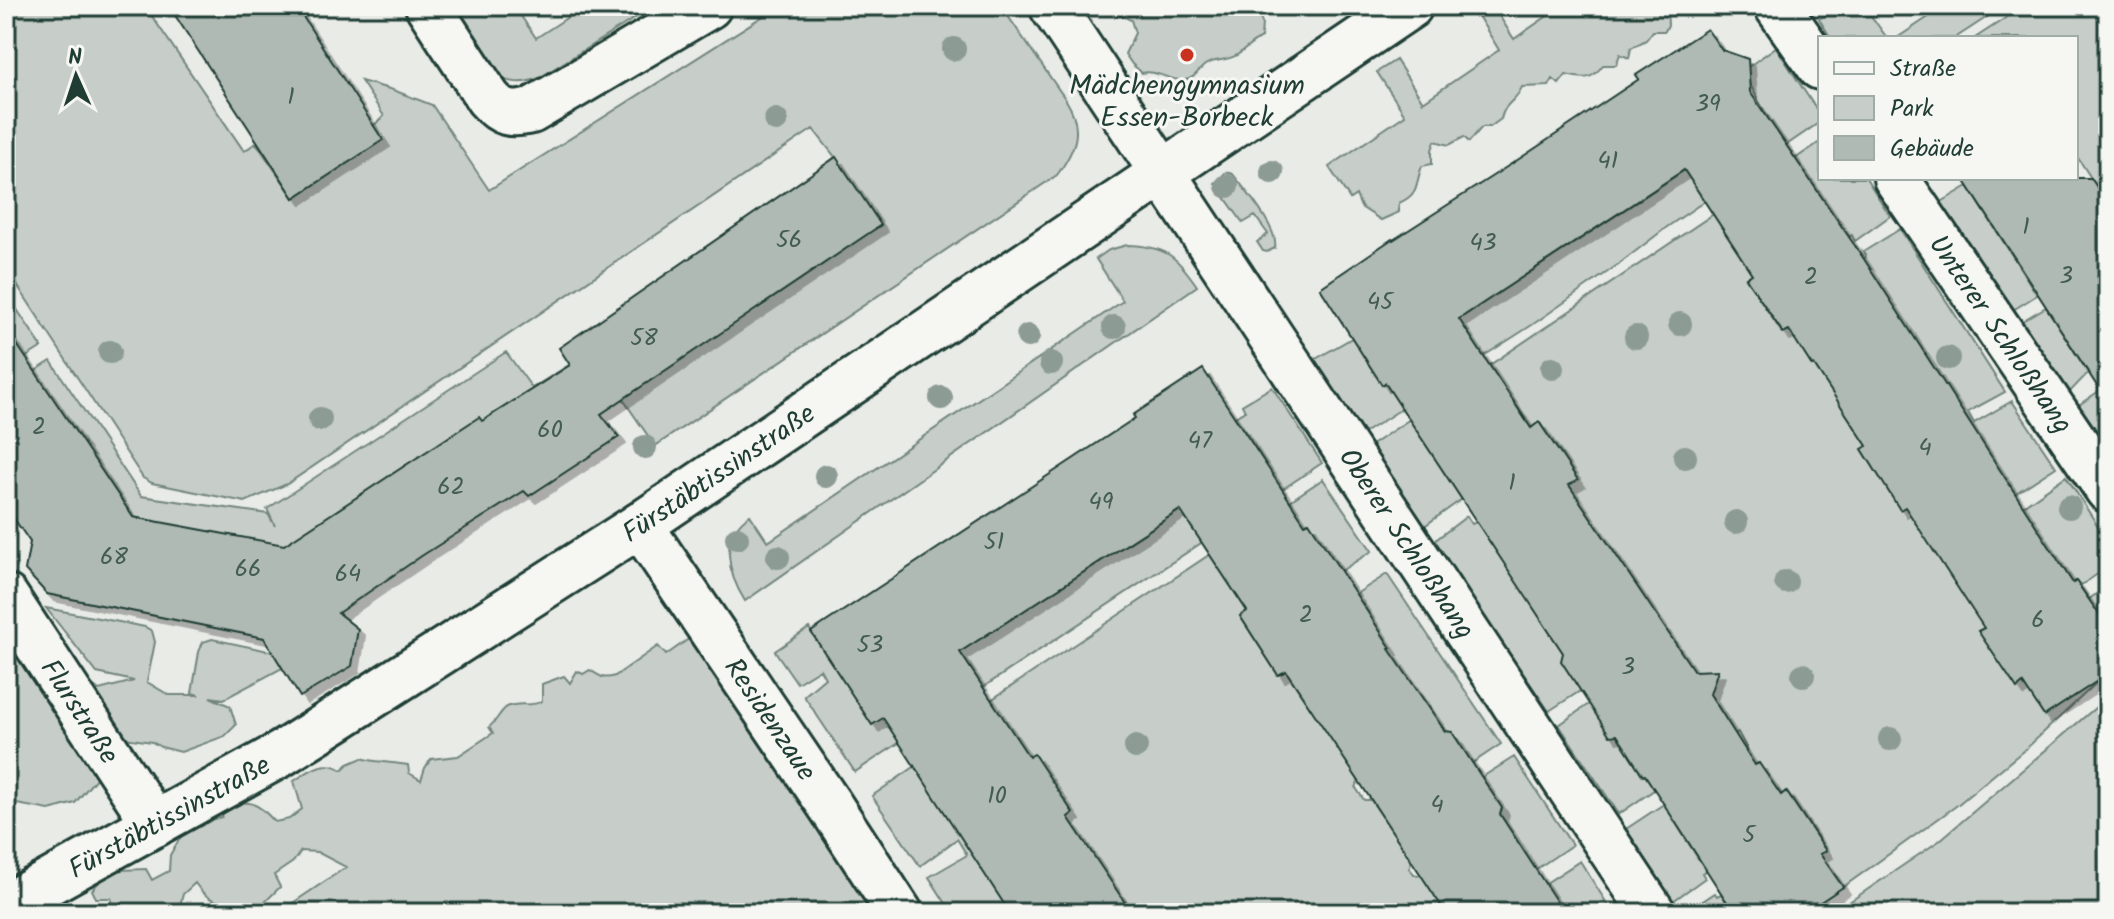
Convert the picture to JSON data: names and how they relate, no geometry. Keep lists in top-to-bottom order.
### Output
{
  "streets": {
    "street": [
      "Unterer Schloßhang",
      "Fürstäbtissinstraße",
      "Oberer Schloßhang",
      "Flurstraße",
      "Residenzaue"
    ]
  },
  "crossings": [
    ["Fürstäbtissinstraße", "Oberer Schloßhang"],
    ["Fürstäbtissinstraße", "Flurstraße"],
    ["Fürstäbtissinstraße", "Residenzaue"]
  ],
  "places": ["Mädchengymnasium Essen-Borbeck"],
  "house_numbers": [
    "1",
    "39",
    "41",
    "1",
    "56",
    "43",
    "3",
    "2",
    "45",
    "58",
    "2",
    "60",
    "47",
    "4",
    "1",
    "62",
    "49",
    "51",
    "68",
    "66",
    "64",
    "2",
    "6",
    "53",
    "3",
    "10",
    "4",
    "5"
  ],
  "legend": ["Straße", "Park", "Gebäude"],
  "north": "top"
}
